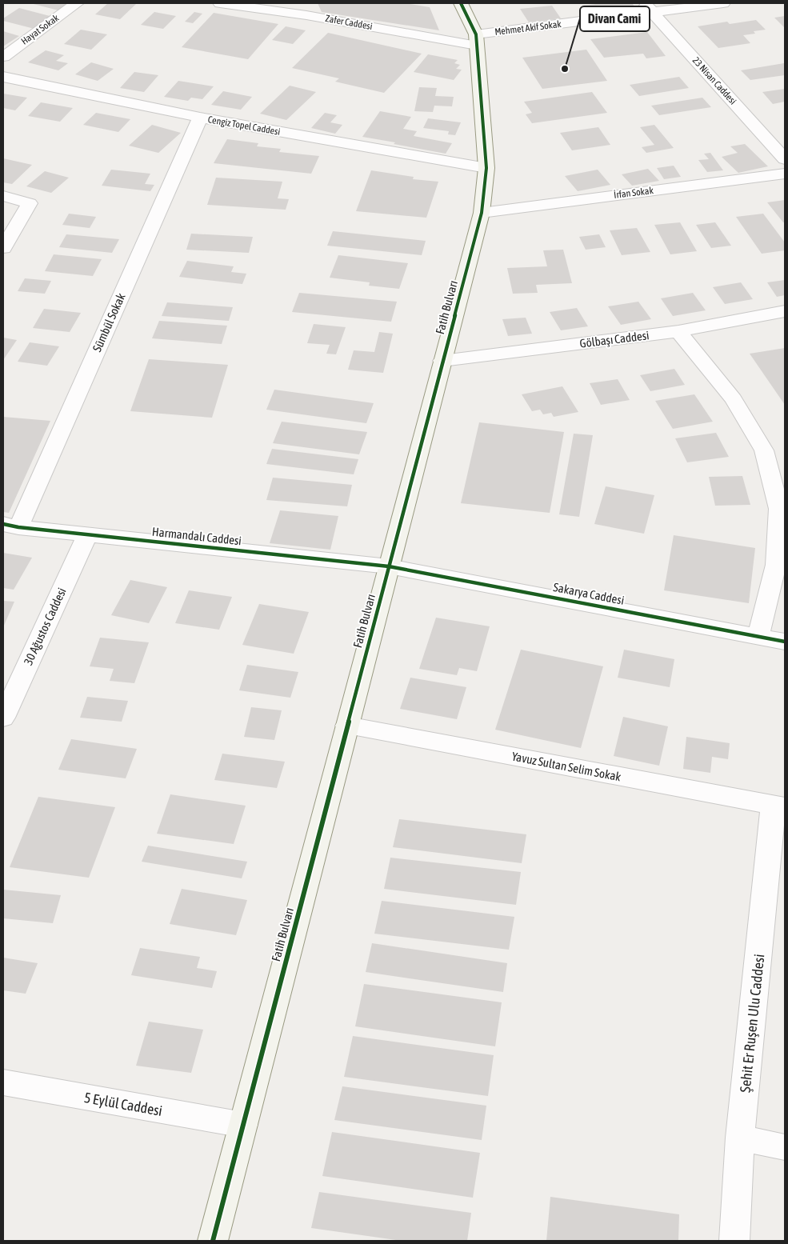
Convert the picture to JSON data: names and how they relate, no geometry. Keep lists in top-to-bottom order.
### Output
{
  "streets": {
    "street": [
      "Zafer Caddesi",
      "Mehmet Akif Sokak",
      "Hayat Sokak",
      "23 Nisan Caddesi",
      "Cengiz Topel Caddesi",
      "İrfan Sokak",
      "Fatih Bulvarı",
      "Sümbül Sokak",
      "Gölbaşı Caddesi",
      "Harmandalı Caddesi",
      "Sakarya Caddesi",
      "30 Ağustos Caddesi",
      "Yavuz Sultan Selim Sokak",
      "Şehit Er Ruşen Ulu Caddesi",
      "5 Eylül Caddesi"
    ]
  },
  "crossings": [
    ["Zafer Caddesi", "Mehmet Akif Sokak"],
    ["Zafer Caddesi", "Fatih Bulvarı"],
    ["Mehmet Akif Sokak", "23 Nisan Caddesi"],
    ["Mehmet Akif Sokak", "Fatih Bulvarı"],
    ["Cengiz Topel Caddesi", "Fatih Bulvarı"],
    ["Cengiz Topel Caddesi", "Sümbül Sokak"],
    ["İrfan Sokak", "Fatih Bulvarı"],
    ["Fatih Bulvarı", "Gölbaşı Caddesi"],
    ["Fatih Bulvarı", "Harmandalı Caddesi"],
    ["Fatih Bulvarı", "Sakarya Caddesi"],
    ["Fatih Bulvarı", "Yavuz Sultan Selim Sokak"],
    ["Fatih Bulvarı", "5 Eylül Caddesi"],
    ["Sümbül Sokak", "Harmandalı Caddesi"],
    ["Harmandalı Caddesi", "Sakarya Caddesi"],
    ["Harmandalı Caddesi", "30 Ağustos Caddesi"],
    ["Yavuz Sultan Selim Sokak", "Şehit Er Ruşen Ulu Caddesi"]
  ],
  "places": ["Divan Cami"]
}
